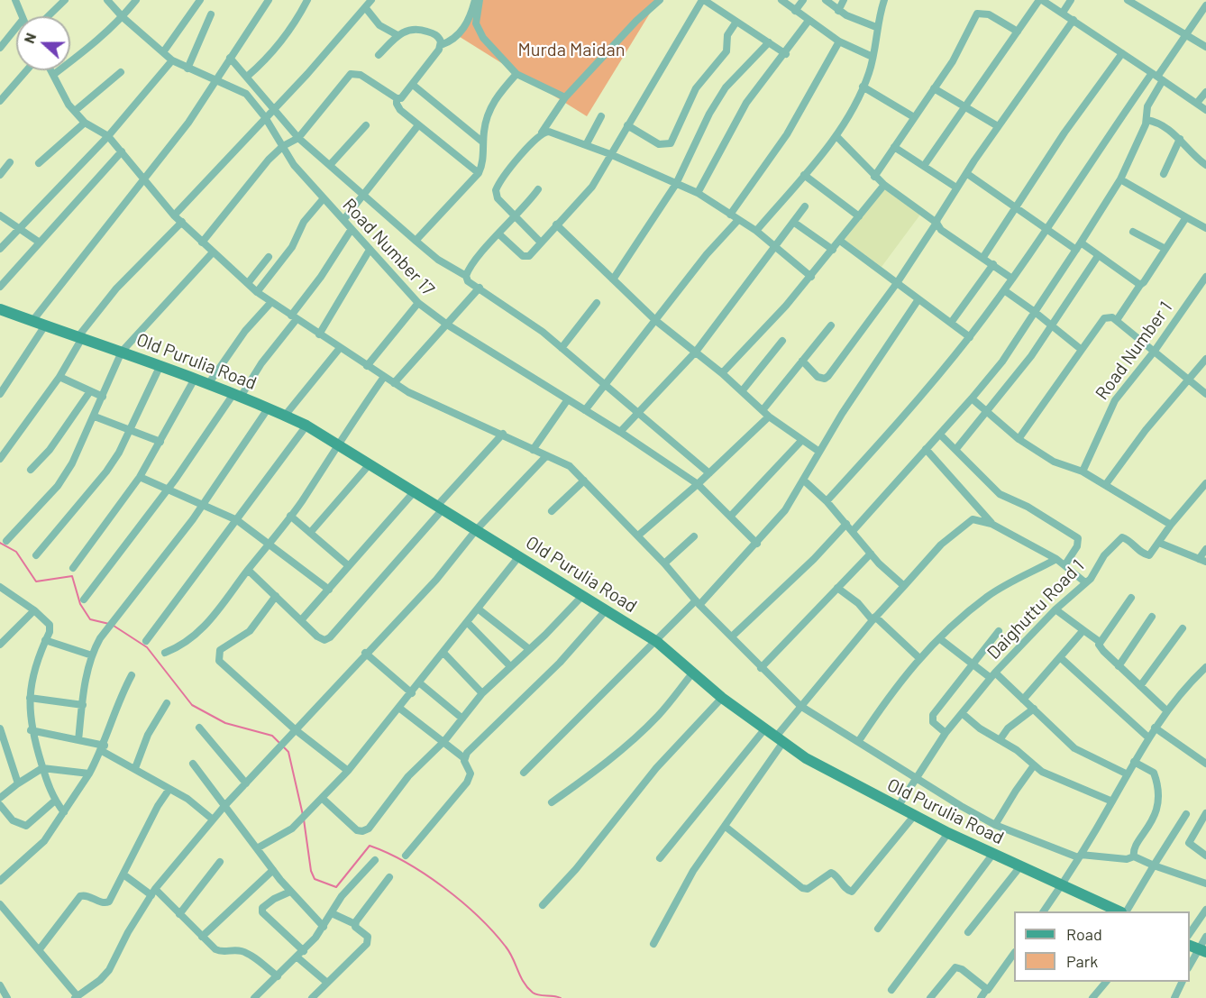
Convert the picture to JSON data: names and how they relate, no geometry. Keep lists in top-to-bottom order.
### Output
{
  "streets": {
    "main road": ["Old Purulia Road"],
    "street": ["Road Number 17", "Road Number 1", "Daighuttu Road 1"]
  },
  "crossings": [
    ["Old Purulia Road", "Daighuttu Road 1"]
  ],
  "parks": ["Murda Maidan"],
  "legend": ["Road", "Park"],
  "north": "left"
}
